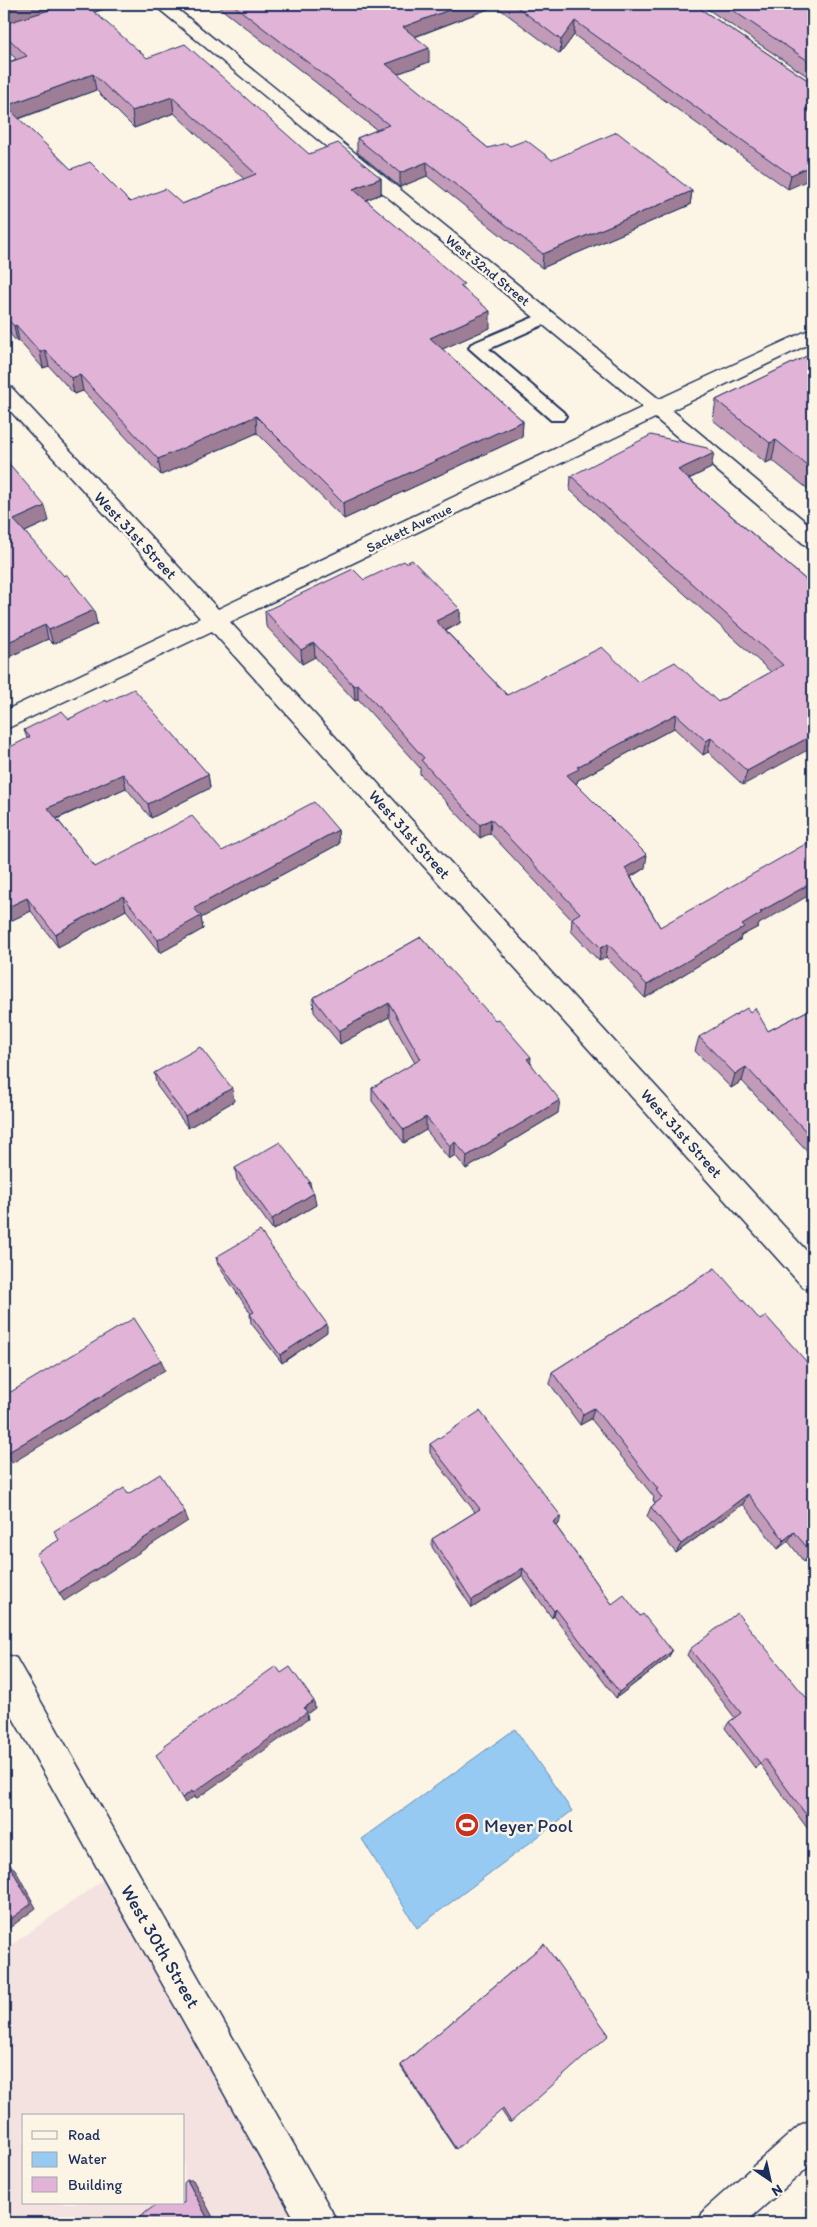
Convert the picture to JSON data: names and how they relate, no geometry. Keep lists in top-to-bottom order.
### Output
{
  "streets": {
    "street": [
      "West 32nd Street",
      "Sackett Avenue",
      "West 31st Street",
      "West 30th Street"
    ]
  },
  "crossings": [
    ["West 32nd Street", "Sackett Avenue"],
    ["Sackett Avenue", "West 31st Street"]
  ],
  "places": {
    "sports": ["Meyer Pool"]
  },
  "legend": ["Road", "Water", "Building"],
  "north": "bottom right"
}
